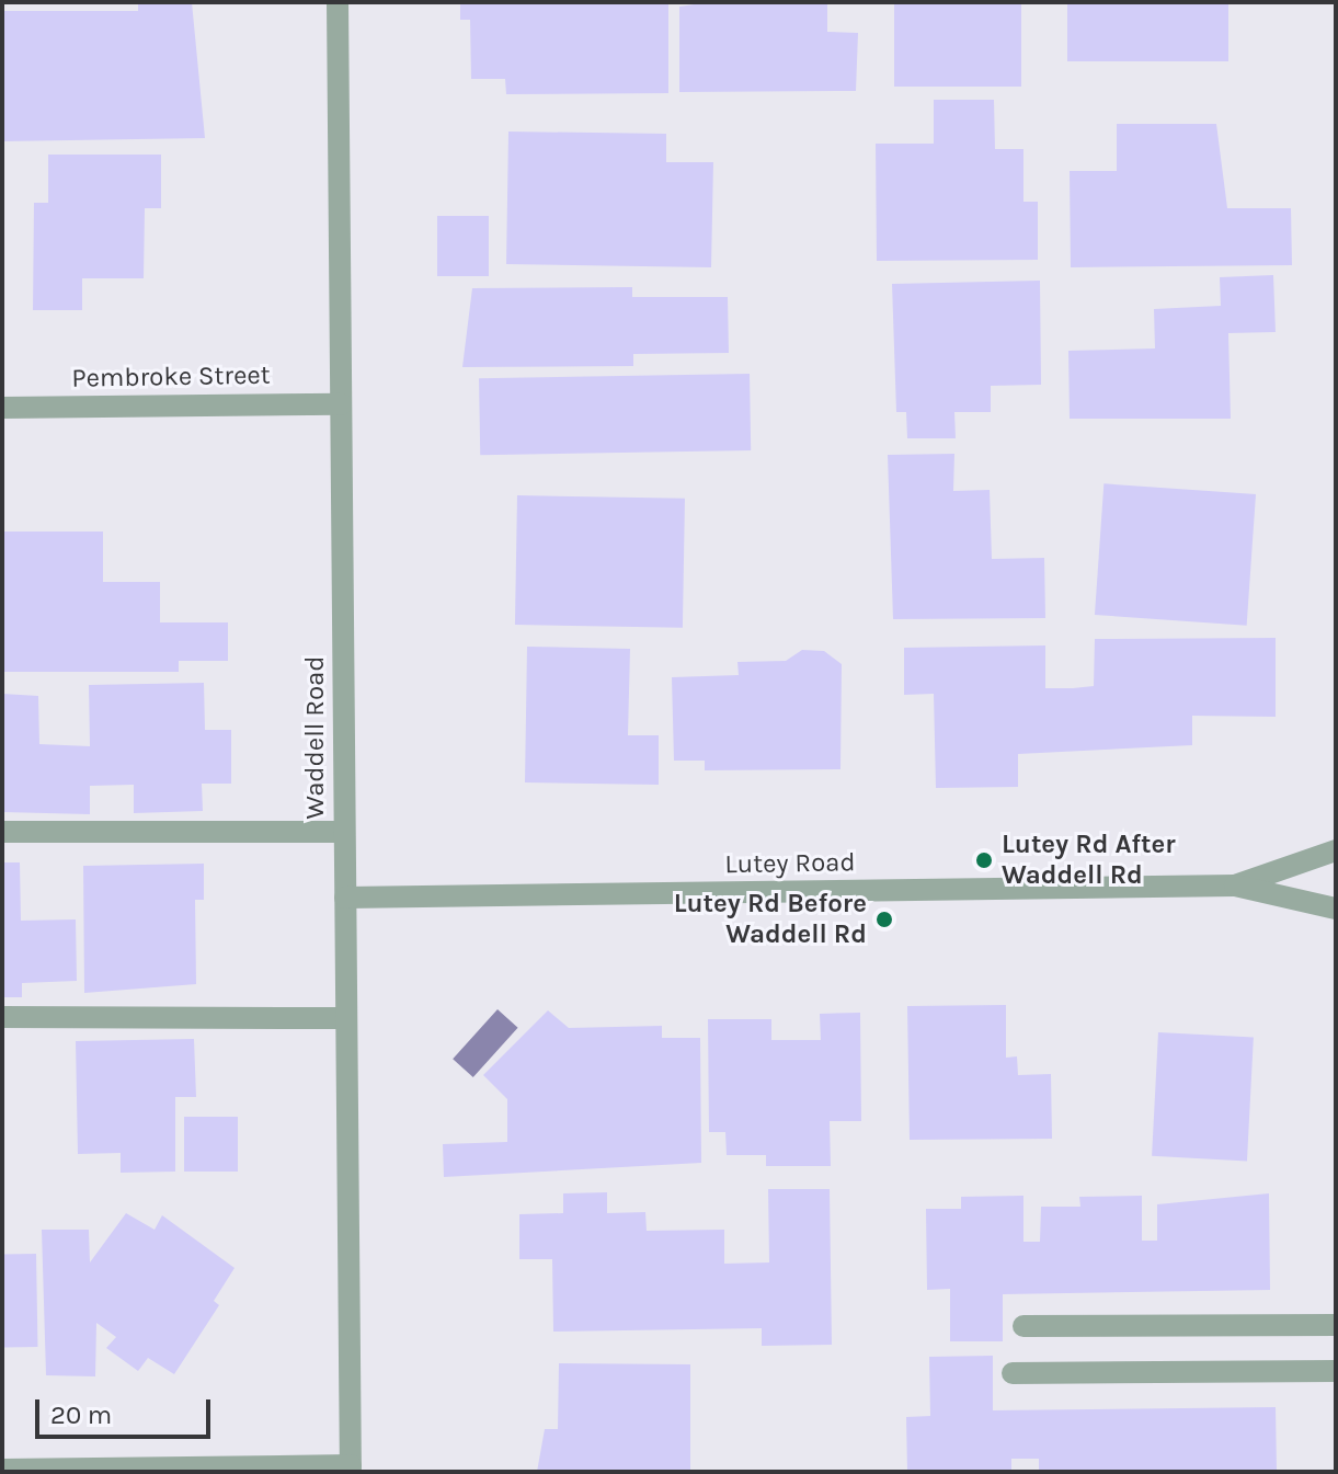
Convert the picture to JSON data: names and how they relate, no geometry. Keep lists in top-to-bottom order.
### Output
{
  "streets": {
    "street": ["Pembroke Street", "Waddell Road", "Lutey Road"]
  },
  "crossings": [
    ["Pembroke Street", "Waddell Road"],
    ["Waddell Road", "Lutey Road"]
  ],
  "places": ["Lutey Rd After Waddell Rd", "Lutey Rd Before Waddell Rd"],
  "scale_bar": "20 m"
}
